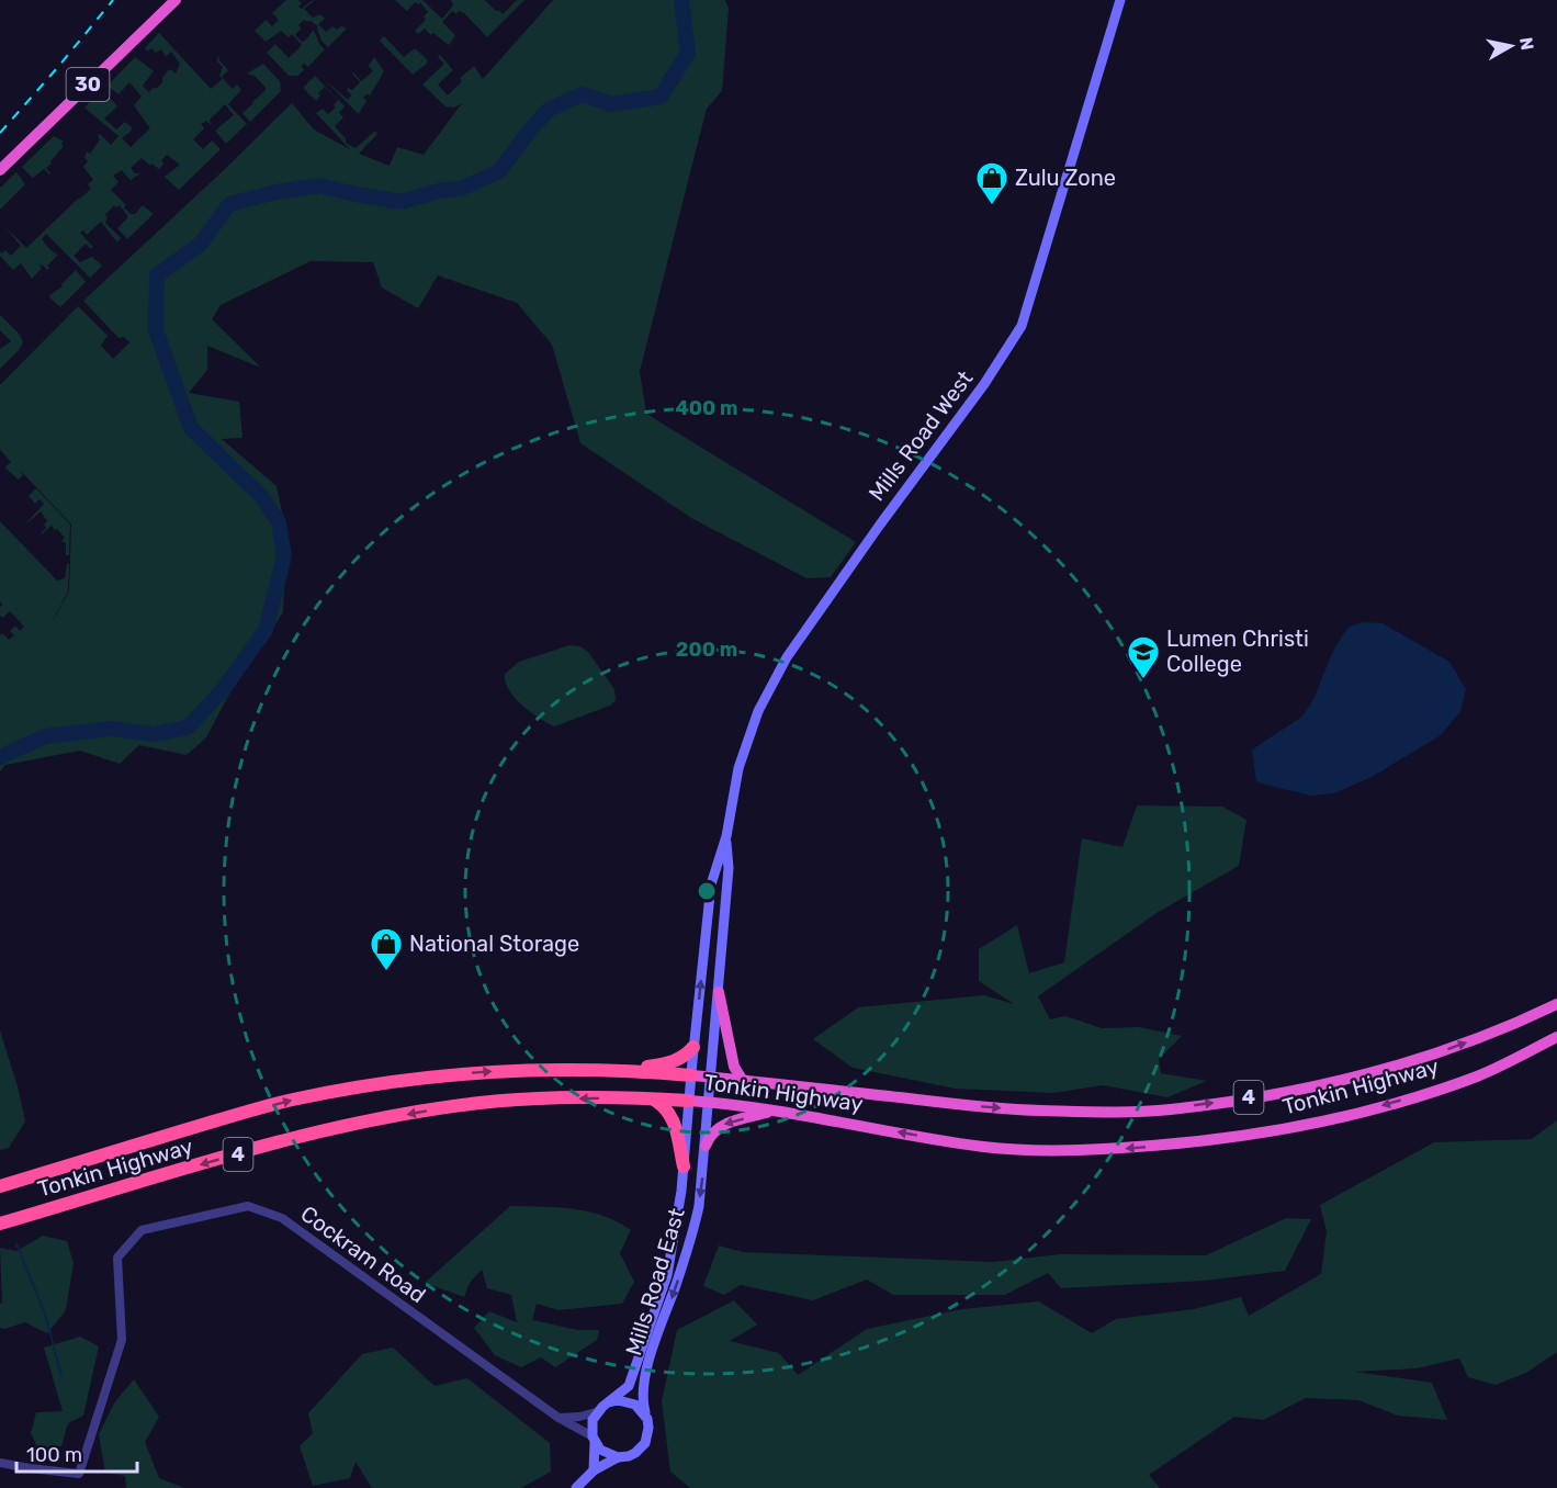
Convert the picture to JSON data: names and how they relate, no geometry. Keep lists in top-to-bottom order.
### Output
{
  "streets": {
    "highway": ["30", "Tonkin Highway", "4"],
    "main road": ["Mills Road West", "Mills Road East"],
    "street": ["Cockram Road"]
  },
  "crossings": [
    ["Mills Road West", "Tonkin Highway"],
    ["Mills Road West", "Mills Road East"],
    ["Tonkin Highway", "Mills Road East"],
    ["Cockram Road", "Mills Road East"]
  ],
  "places": {
    "shop": ["Zulu Zone", "National Storage"],
    "school or university": ["Lumen Christi College"]
  },
  "scale_bar": "100 m",
  "north": "right",
  "rings": ["400 m", "200 m"]
}
